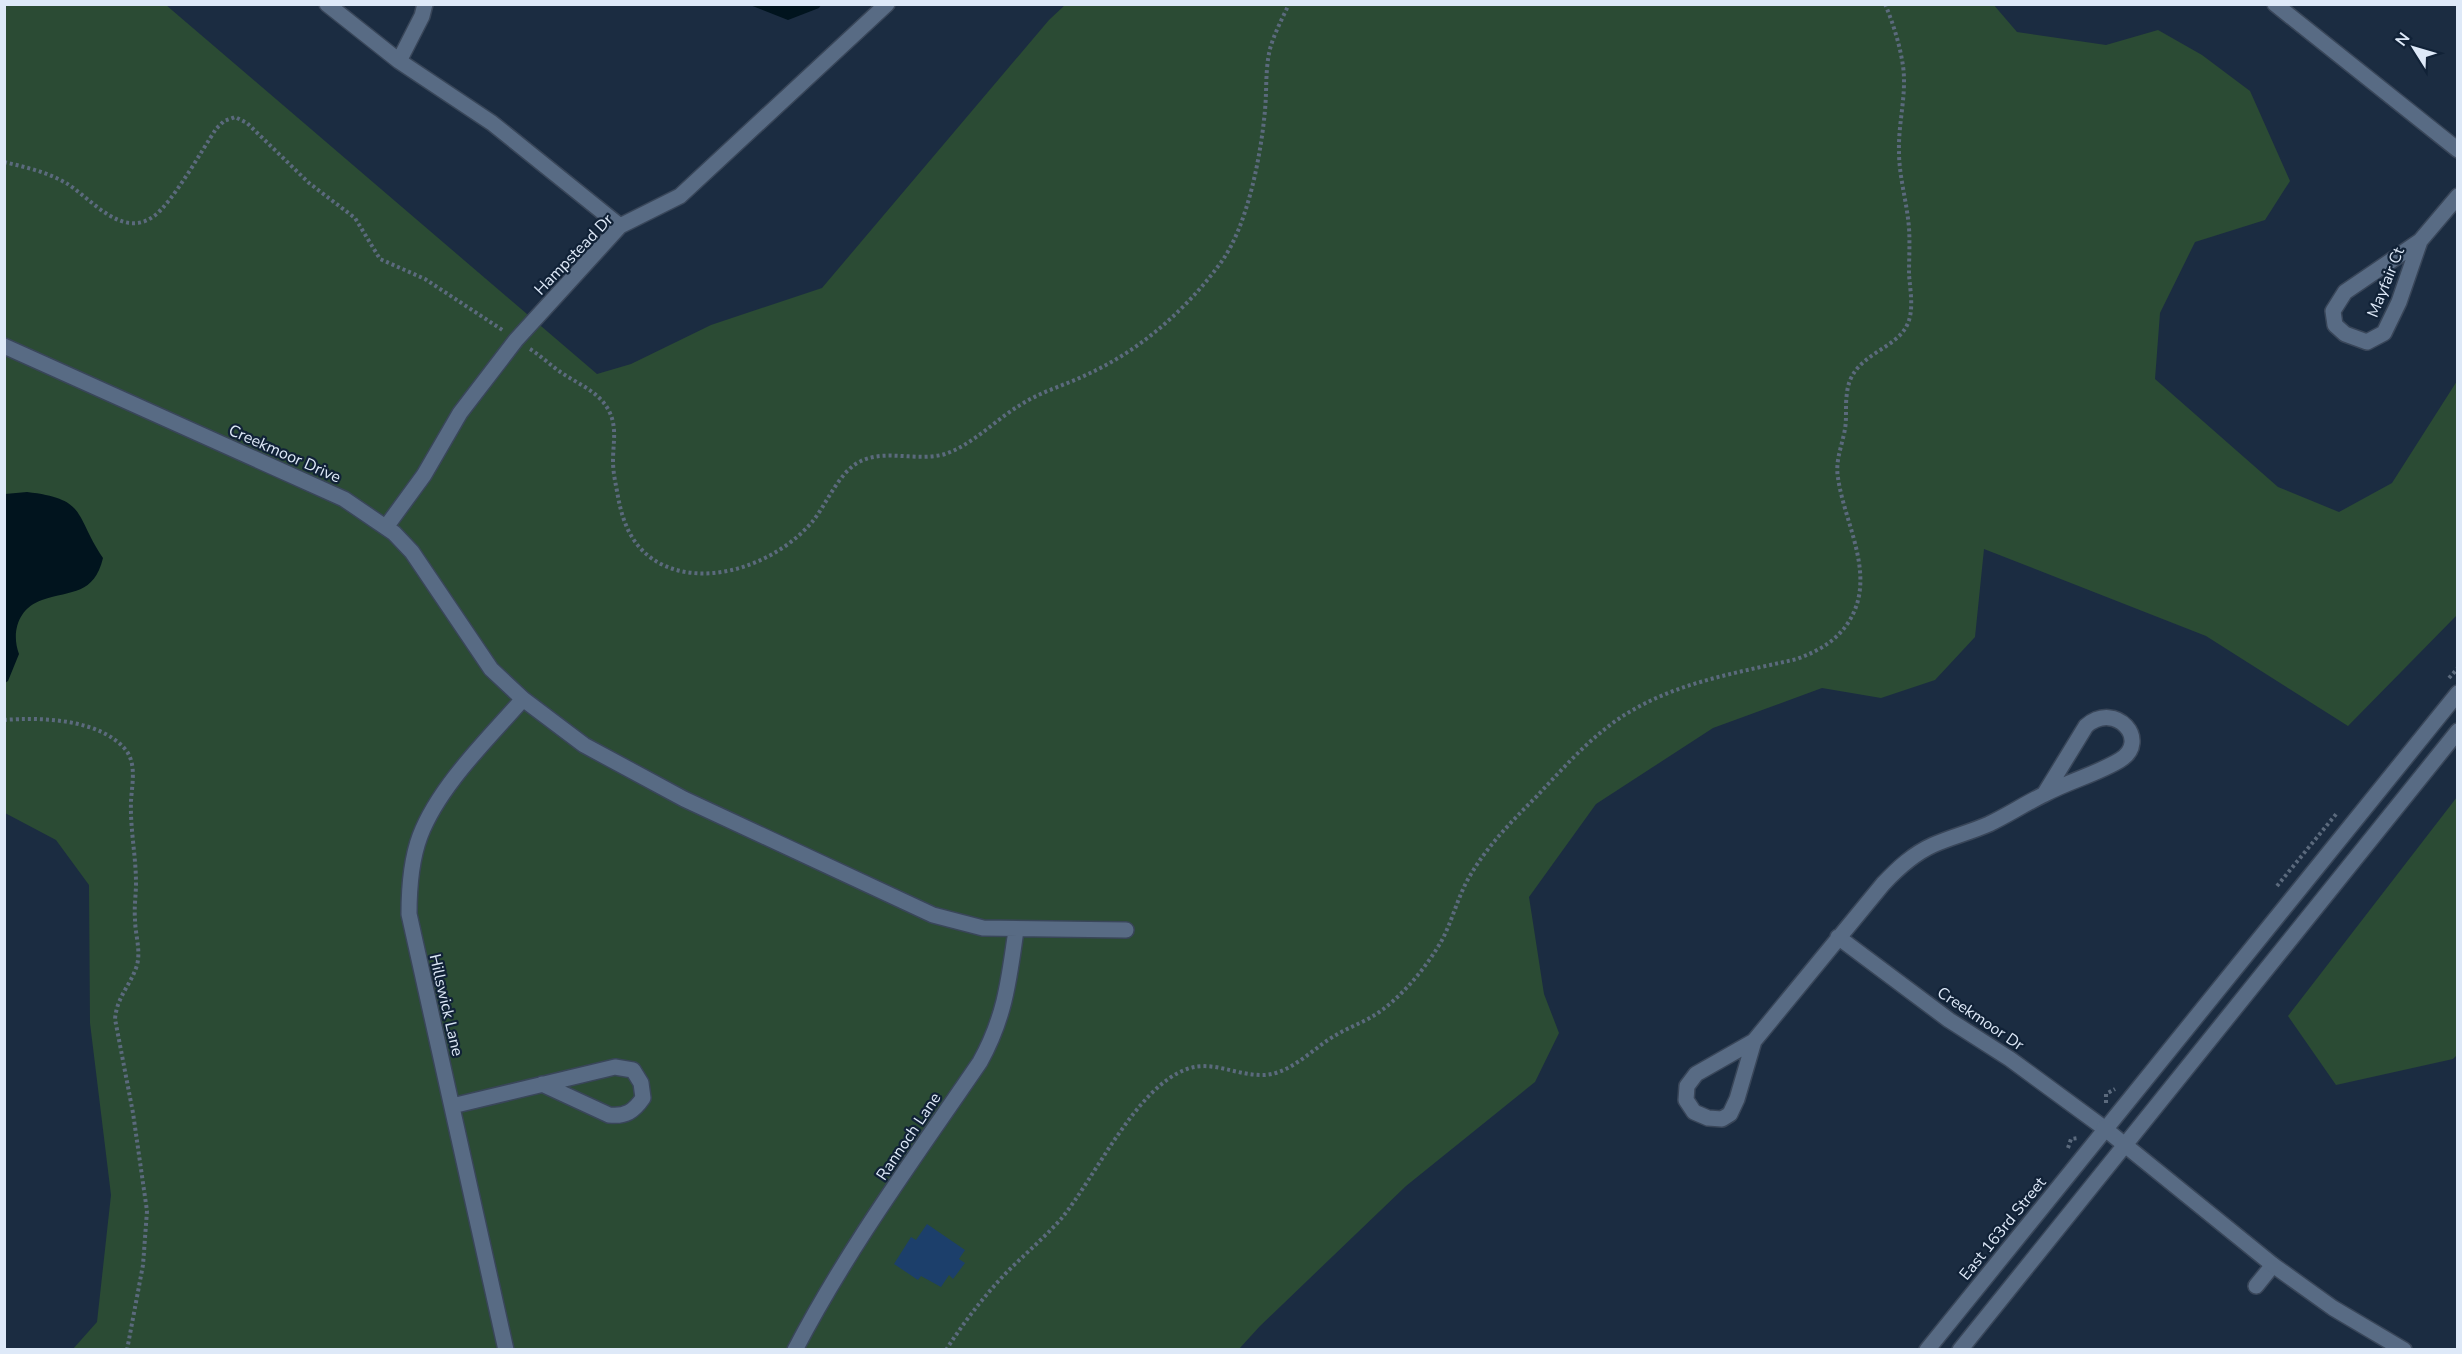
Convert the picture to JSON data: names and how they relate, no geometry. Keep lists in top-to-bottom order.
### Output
{
  "streets": {
    "street": [
      "Hampstead Dr",
      "Mayfair Ct",
      "Creekmoor Drive",
      "Hillswick Lane",
      "Creekmoor Dr",
      "Rannoch Lane",
      "East 163rd Street"
    ]
  },
  "crossings": [
    ["Hampstead Dr", "Creekmoor Drive"],
    ["Creekmoor Drive", "Hillswick Lane"],
    ["Creekmoor Drive", "Rannoch Lane"],
    ["Creekmoor Dr", "East 163rd Street"]
  ],
  "north": "top left"
}
